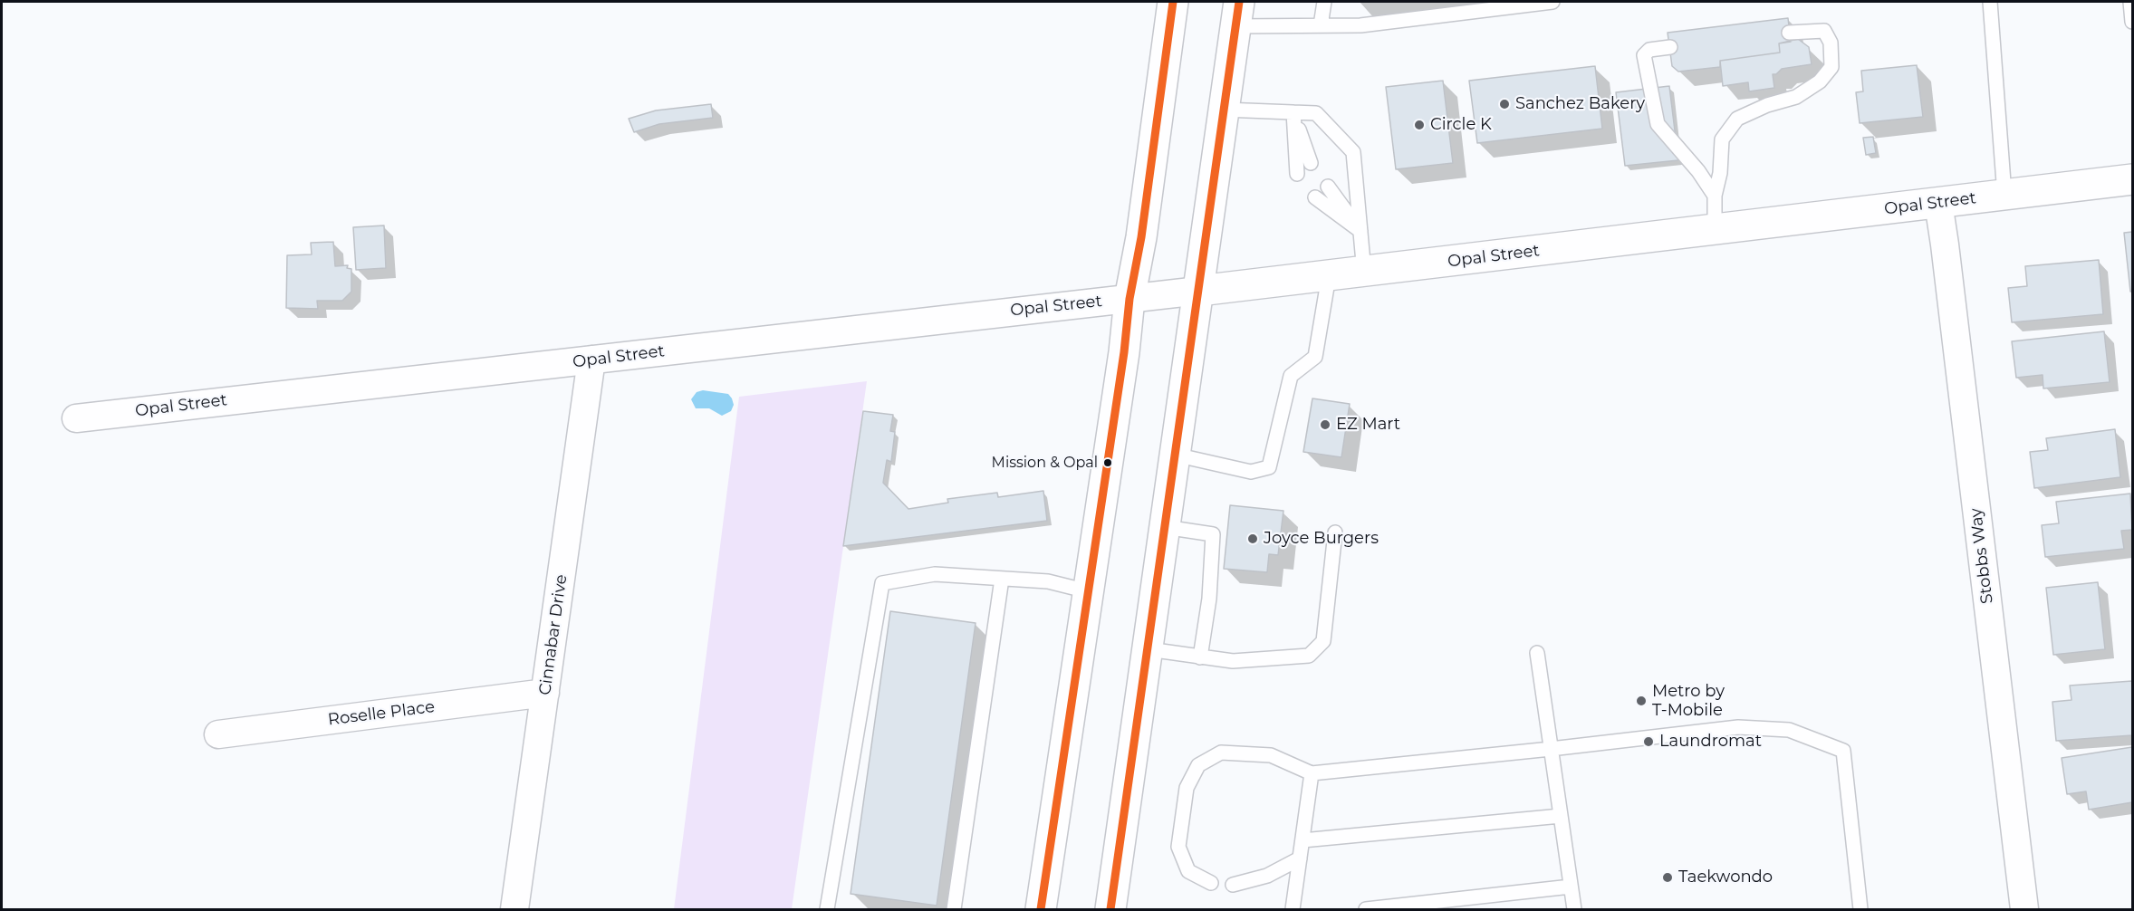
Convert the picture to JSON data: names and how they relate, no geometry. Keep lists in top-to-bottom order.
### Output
{
  "streets": {
    "main road": ["Opal Street"],
    "street": ["Stobbs Way", "Cinnabar Drive", "Roselle Place"]
  },
  "crossings": [
    ["Opal Street", "Stobbs Way"],
    ["Opal Street", "Cinnabar Drive"],
    ["Cinnabar Drive", "Roselle Place"]
  ],
  "places": [
    "Sanchez Bakery",
    "Circle K",
    "EZ Mart",
    "Mission & Opal",
    "Joyce Burgers",
    "Metro by T-Mobile",
    "Laundromat",
    "Taekwondo"
  ]
}
